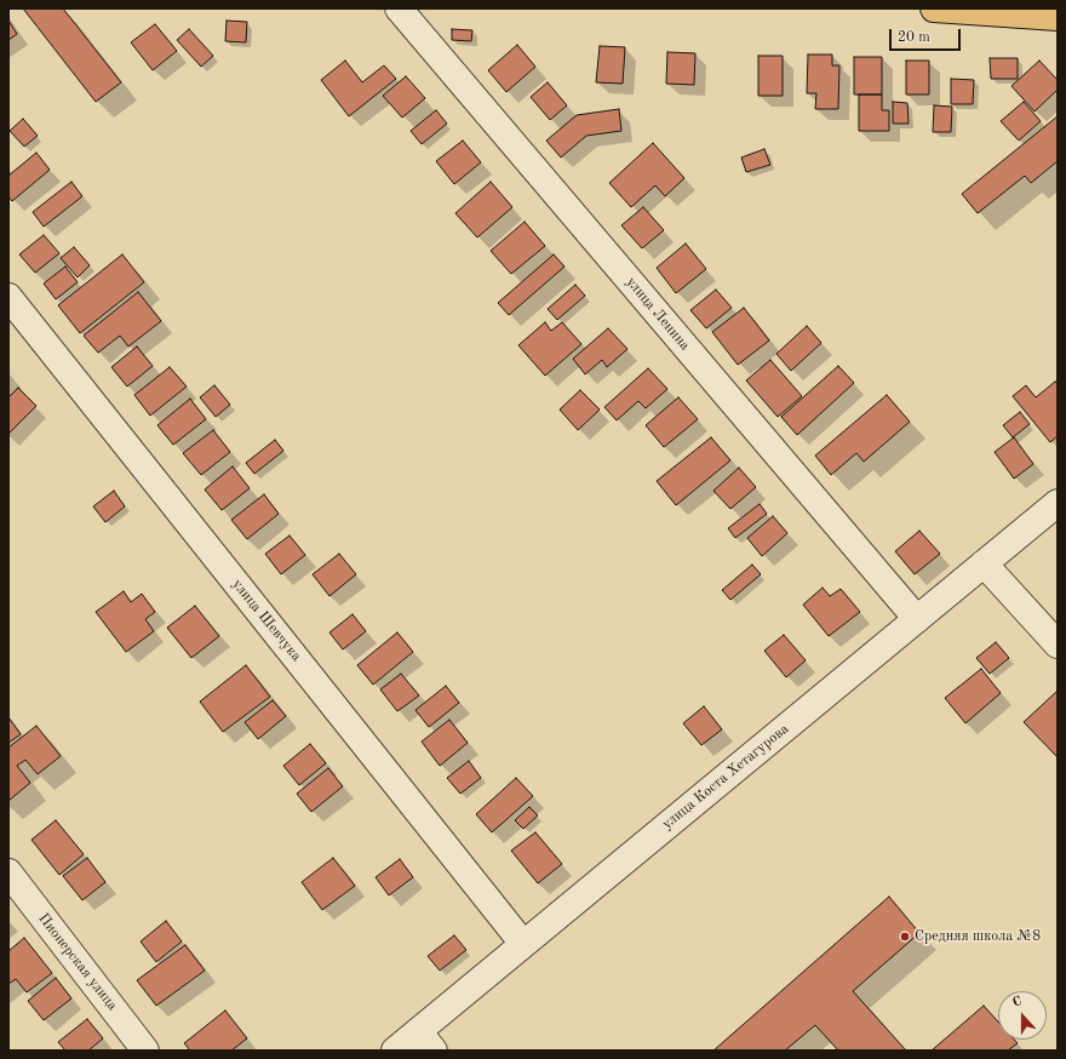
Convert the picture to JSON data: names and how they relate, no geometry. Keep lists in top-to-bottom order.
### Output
{
  "streets": {
    "street": [
      "улица Ленина",
      "улица Шевчука",
      "улица Коста Хетагурова",
      "Пионерская улица"
    ]
  },
  "crossings": [
    ["улица Ленина", "улица Коста Хетагурова"],
    ["улица Шевчука", "улица Коста Хетагурова"]
  ],
  "places": ["Средняя школа №8"],
  "scale_bar": "20 m",
  "north": "top"
}
